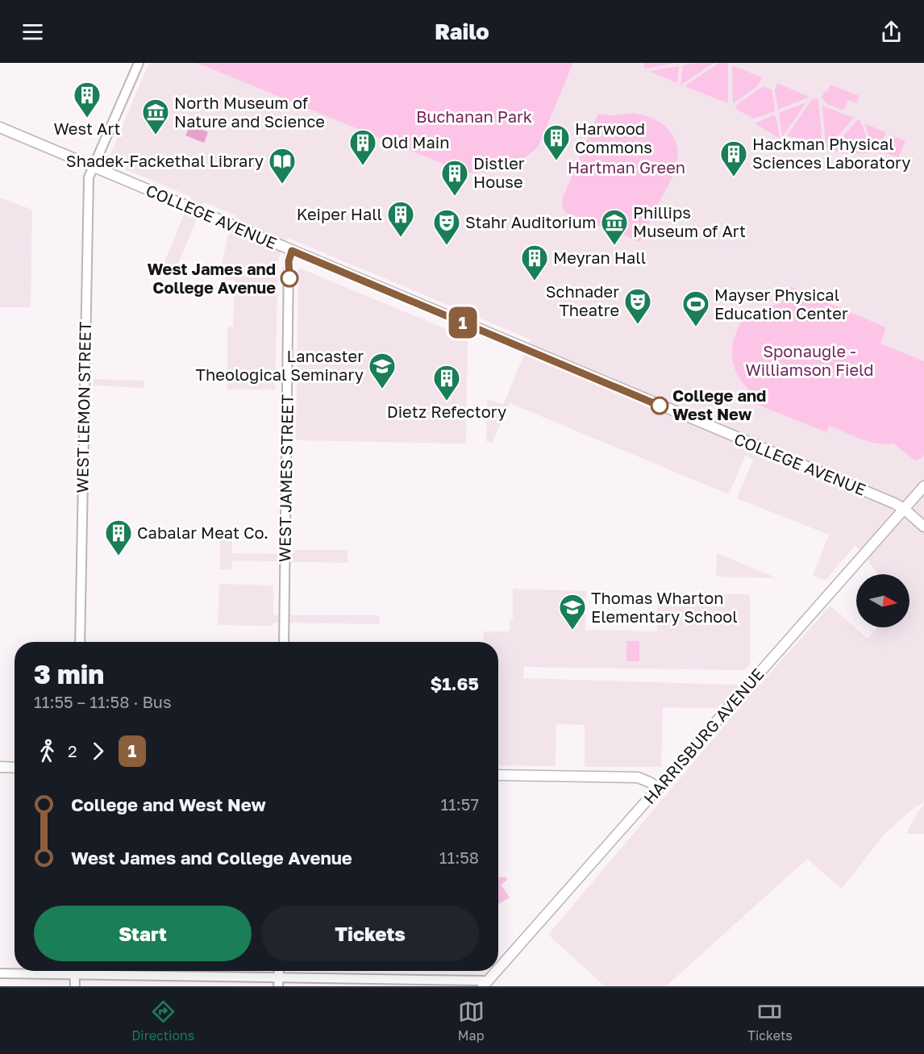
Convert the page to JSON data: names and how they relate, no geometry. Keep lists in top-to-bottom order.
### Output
{
  "streets": {
    "main road": ["COLLEGE AVENUE", "HARRISBURG AVENUE"],
    "street": ["WEST LEMON STREET", "WEST JAMES STREET"]
  },
  "crossings": [
    ["COLLEGE AVENUE", "WEST LEMON STREET"],
    ["COLLEGE AVENUE", "WEST JAMES STREET"],
    ["COLLEGE AVENUE", "HARRISBURG AVENUE"]
  ],
  "parks": ["Buchanan Park", "Hartman Green", "Sponaugle - Williamson Field"],
  "places": {
    "building": [
      "West Art",
      "Harwood Commons",
      "Old Main",
      "Hackman Physical Sciences Laboratory",
      "Distler House",
      "Keiper Hall",
      "Meyran Hall",
      "Dietz Refectory",
      "Cabalar Meat Co."
    ],
    "museum": ["North Museum of Nature and Science", "Phillips Museum of Art"],
    "library": ["Shadek-Fackethal Library"],
    "theatre": ["Stahr Auditorium", "Schnader Theatre"],
    "other": ["West James and College Avenue", "College and West New"],
    "sports": ["Mayser Physical Education Center"],
    "school or university": ["Lancaster Theological Seminary", "Thomas Wharton Elementary School"]
  },
  "lines": ["bus line 1"],
  "north": "right",
  "page": {
    "header": "Railo",
    "on_map": "1",
    "heading": ["3 min", "11:55 – 11:58 · Bus", "$1.65"],
    "legs": ["2", "1"],
    "list": [
      {
        "name": "College and West New",
        "value": "11:57"
      },
      {
        "name": "West James and College Avenue",
        "value": "11:58"
      }
    ],
    "buttons": ["Start", "Tickets"],
    "tabs": ["Directions", "Map", "Tickets"]
  }
}
